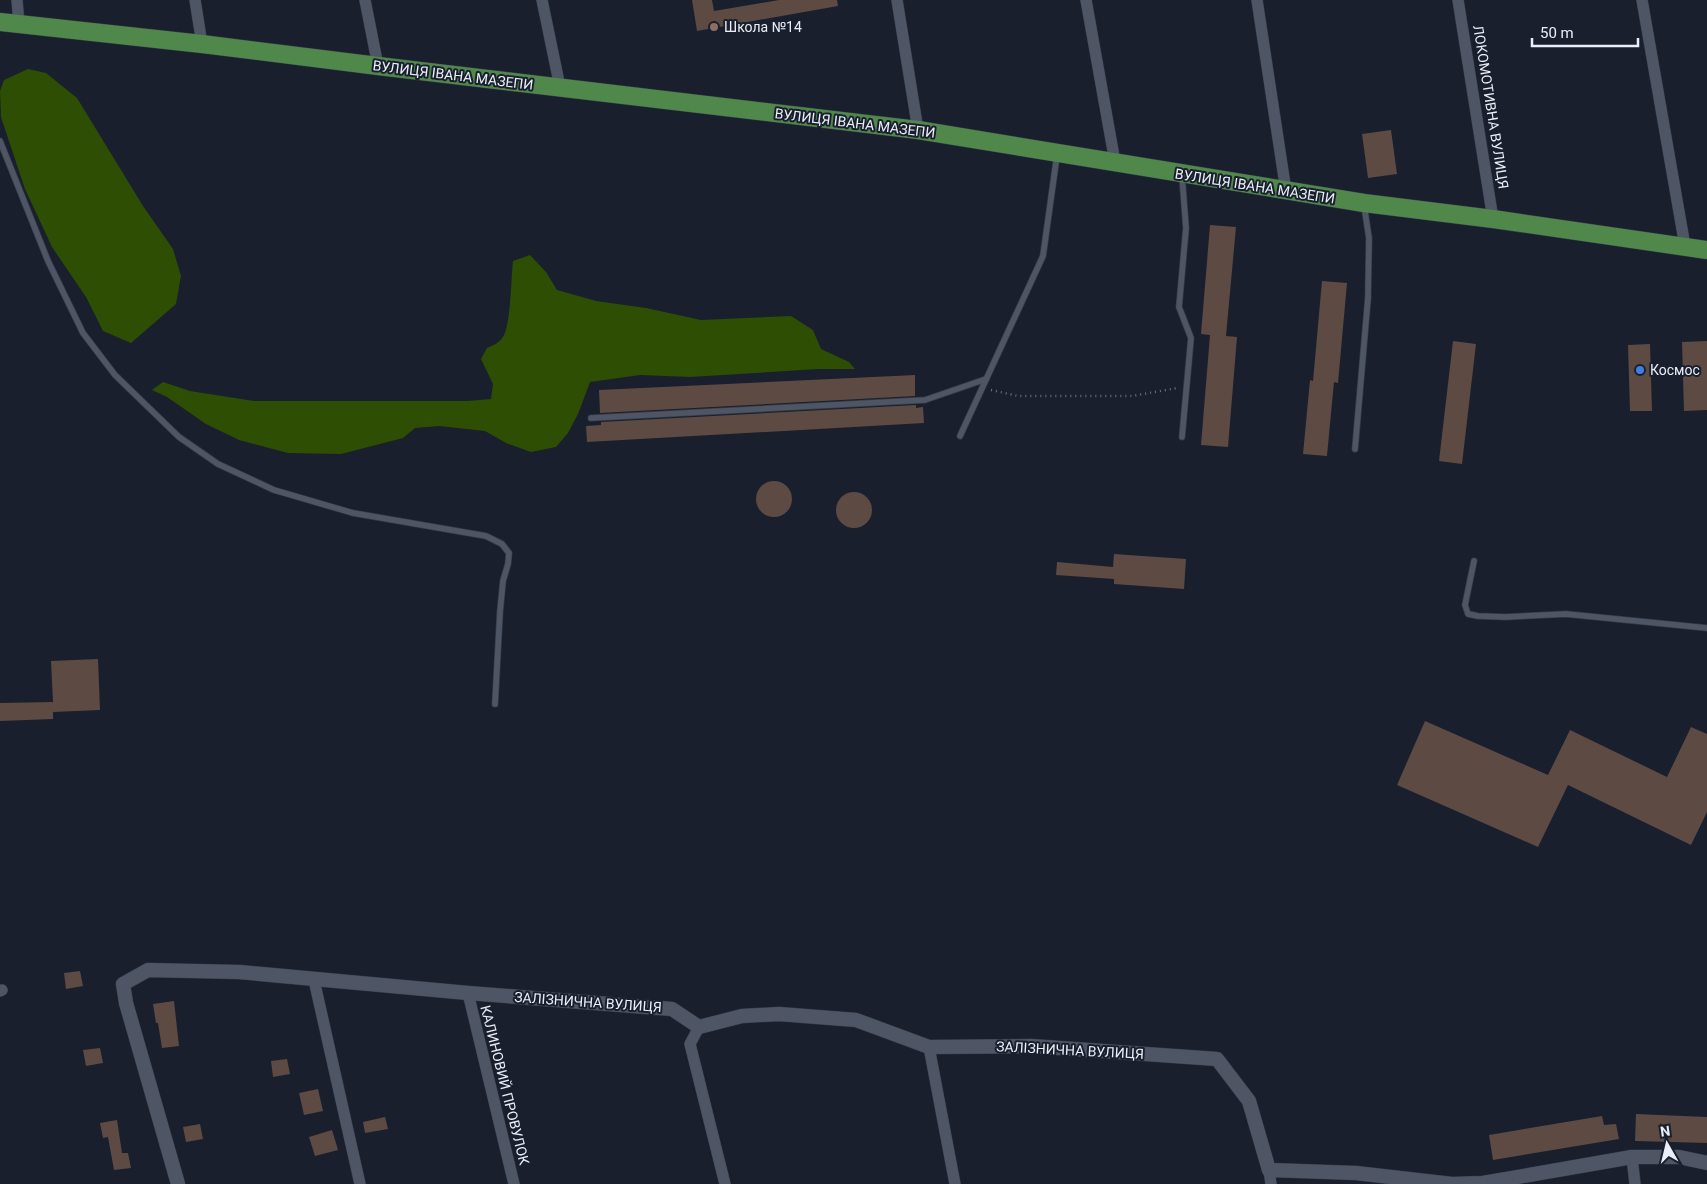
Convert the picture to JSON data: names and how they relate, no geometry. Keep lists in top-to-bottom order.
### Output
{
  "streets": {
    "main road": ["ВУЛИЦЯ ІВАНА МАЗЕПИ"],
    "street": ["ЛОКОМОТИВНА ВУЛИЦЯ", "ЗАЛІЗНИЧНА ВУЛИЦЯ", "КАЛИНОВИЙ ПРОВУЛОК"]
  },
  "crossings": [
    ["ВУЛИЦЯ ІВАНА МАЗЕПИ", "ЛОКОМОТИВНА ВУЛИЦЯ"],
    ["ЗАЛІЗНИЧНА ВУЛИЦЯ", "КАЛИНОВИЙ ПРОВУЛОК"]
  ],
  "places": ["Школа №14", "Космос"],
  "scale_bar": "50 m",
  "north": "top"
}
